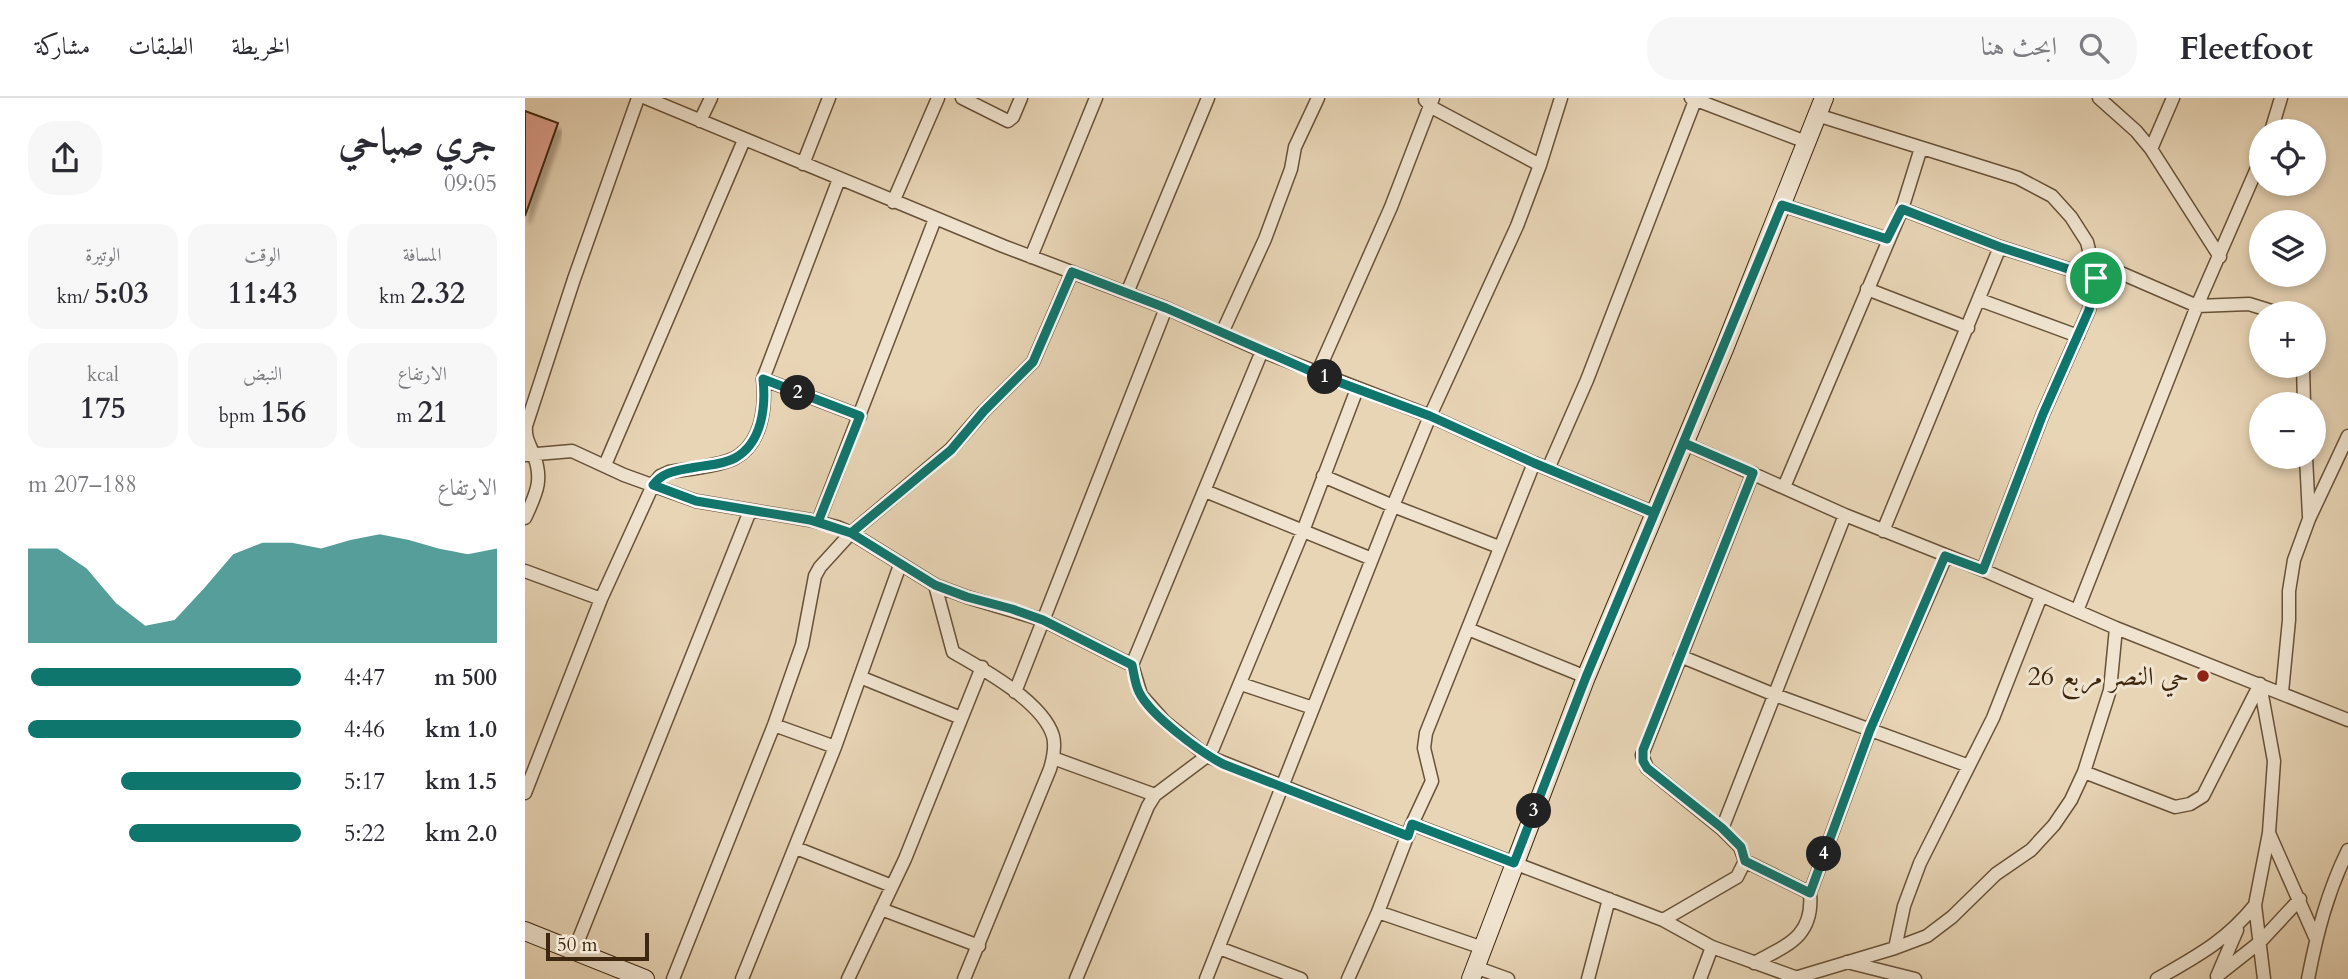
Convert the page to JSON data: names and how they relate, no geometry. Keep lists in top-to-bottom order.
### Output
{
  "places": ["حي النصر مربع 26"],
  "scale_bar": "50 m",
  "page": {
    "header": "Fleetfoot",
    "search": "ابحث هنا",
    "nav": ["الخريطة", "الطبقات", "مشاركة"],
    "heading": ["جري صباحي", "09:05"],
    "map_buttons": ["+", "−"],
    "stats": [
      ["المسافة", "2.32 km"],
      ["الوقت", "11:43"],
      ["الوتيرة", "5:03 /km"],
      ["الارتفاع", "21 m"],
      ["النبض", "156 bpm"],
      ["kcal", "175"]
    ],
    "pins": [
      "1",
      "2",
      "3",
      "4"
    ],
    "chart": ["الارتفاع", "188–207 m"],
    "list": [
      {
        "name": "500 m",
        "note": "4:47"
      },
      {
        "name": "1.0 km",
        "note": "4:46"
      },
      {
        "name": "1.5 km",
        "note": "5:17"
      },
      {
        "name": "2.0 km",
        "note": "5:22"
      }
    ],
    "scale": "50 m"
  }
}
